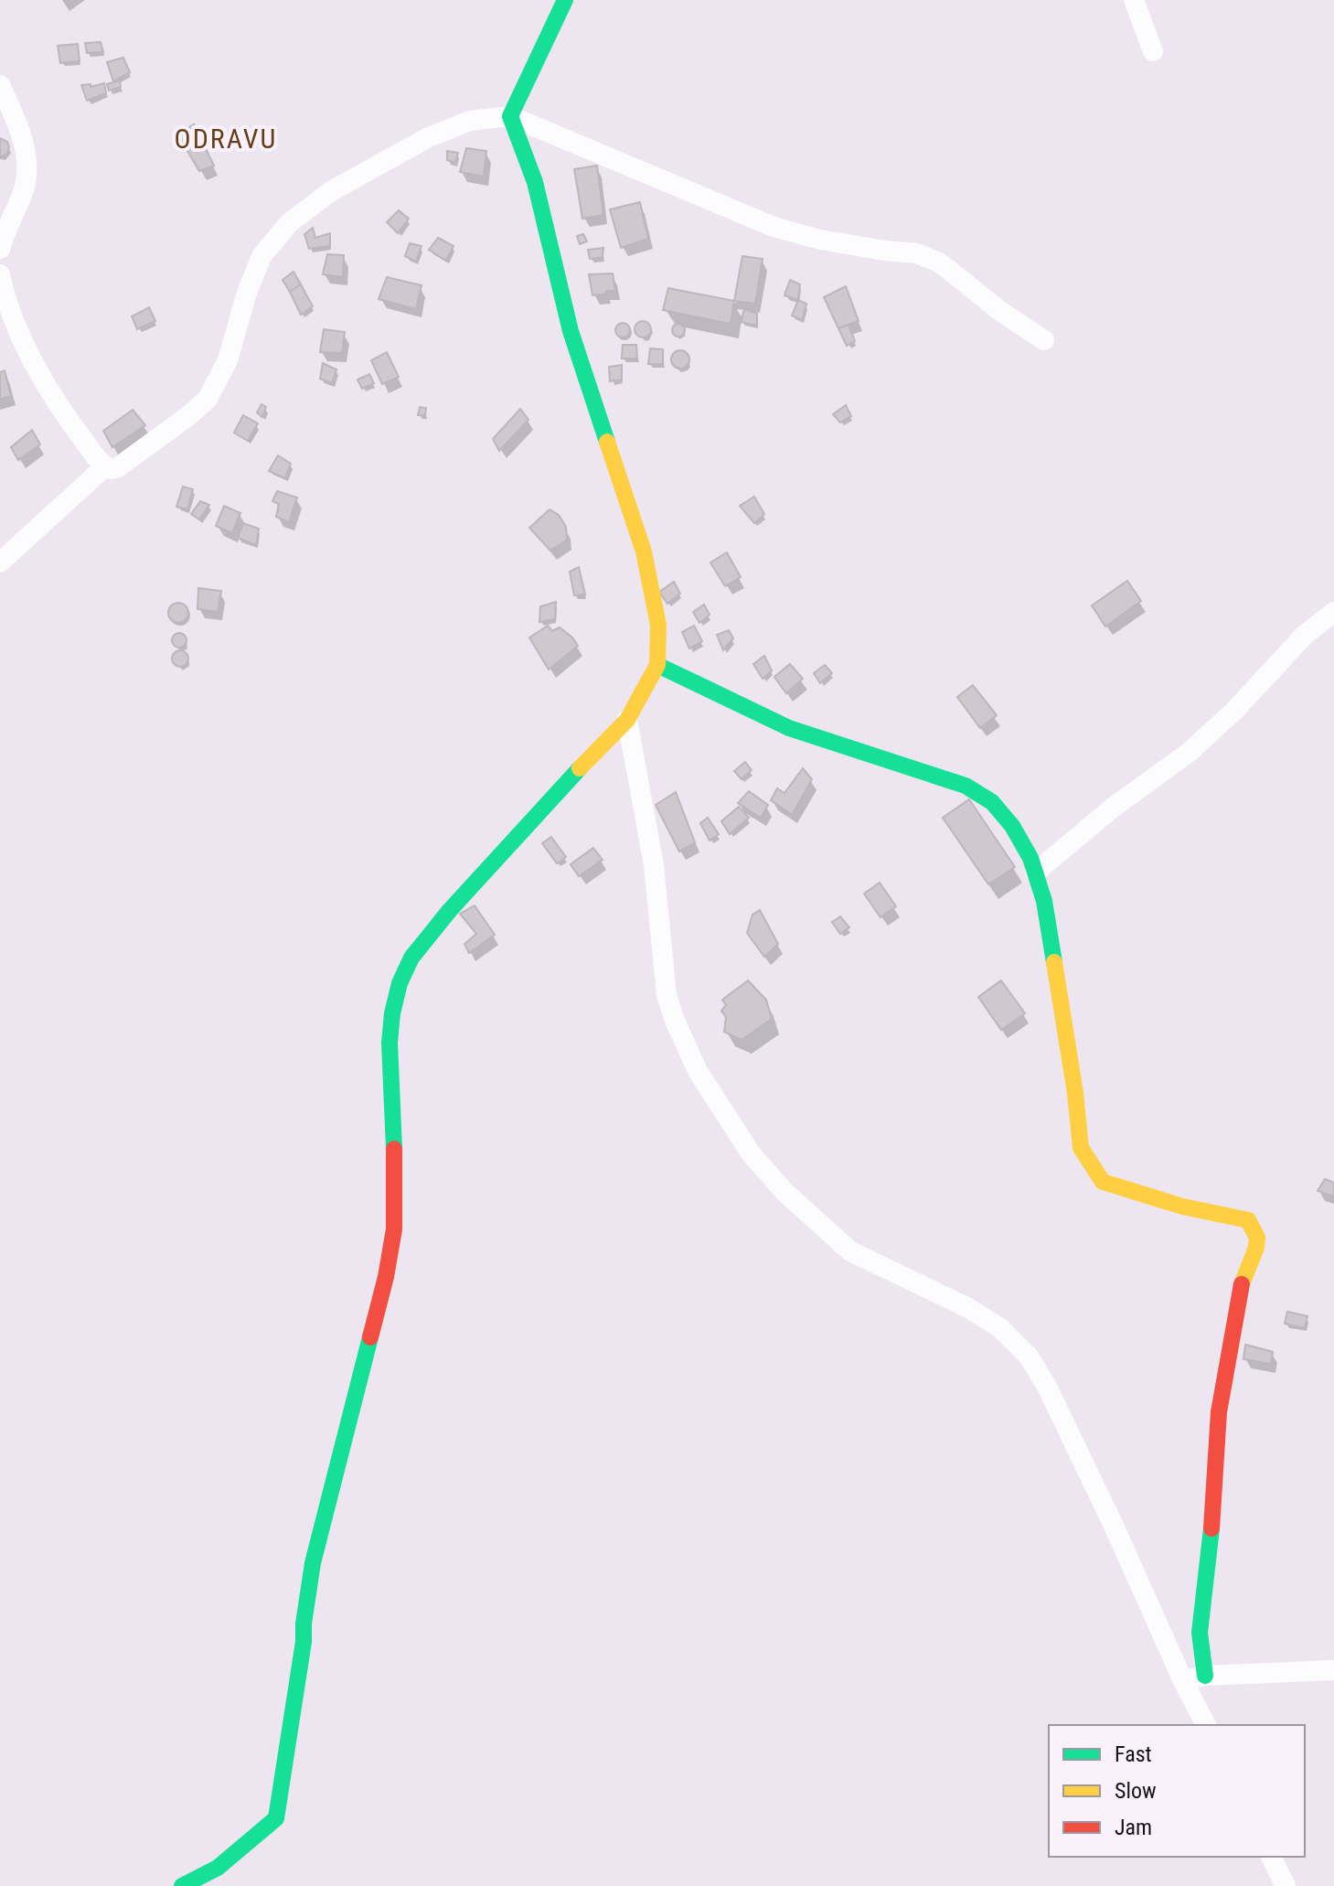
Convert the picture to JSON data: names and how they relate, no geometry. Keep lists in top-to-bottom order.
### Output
{
  "districts": ["ODRAVU"],
  "legend": ["Fast", "Slow", "Jam"]
}
